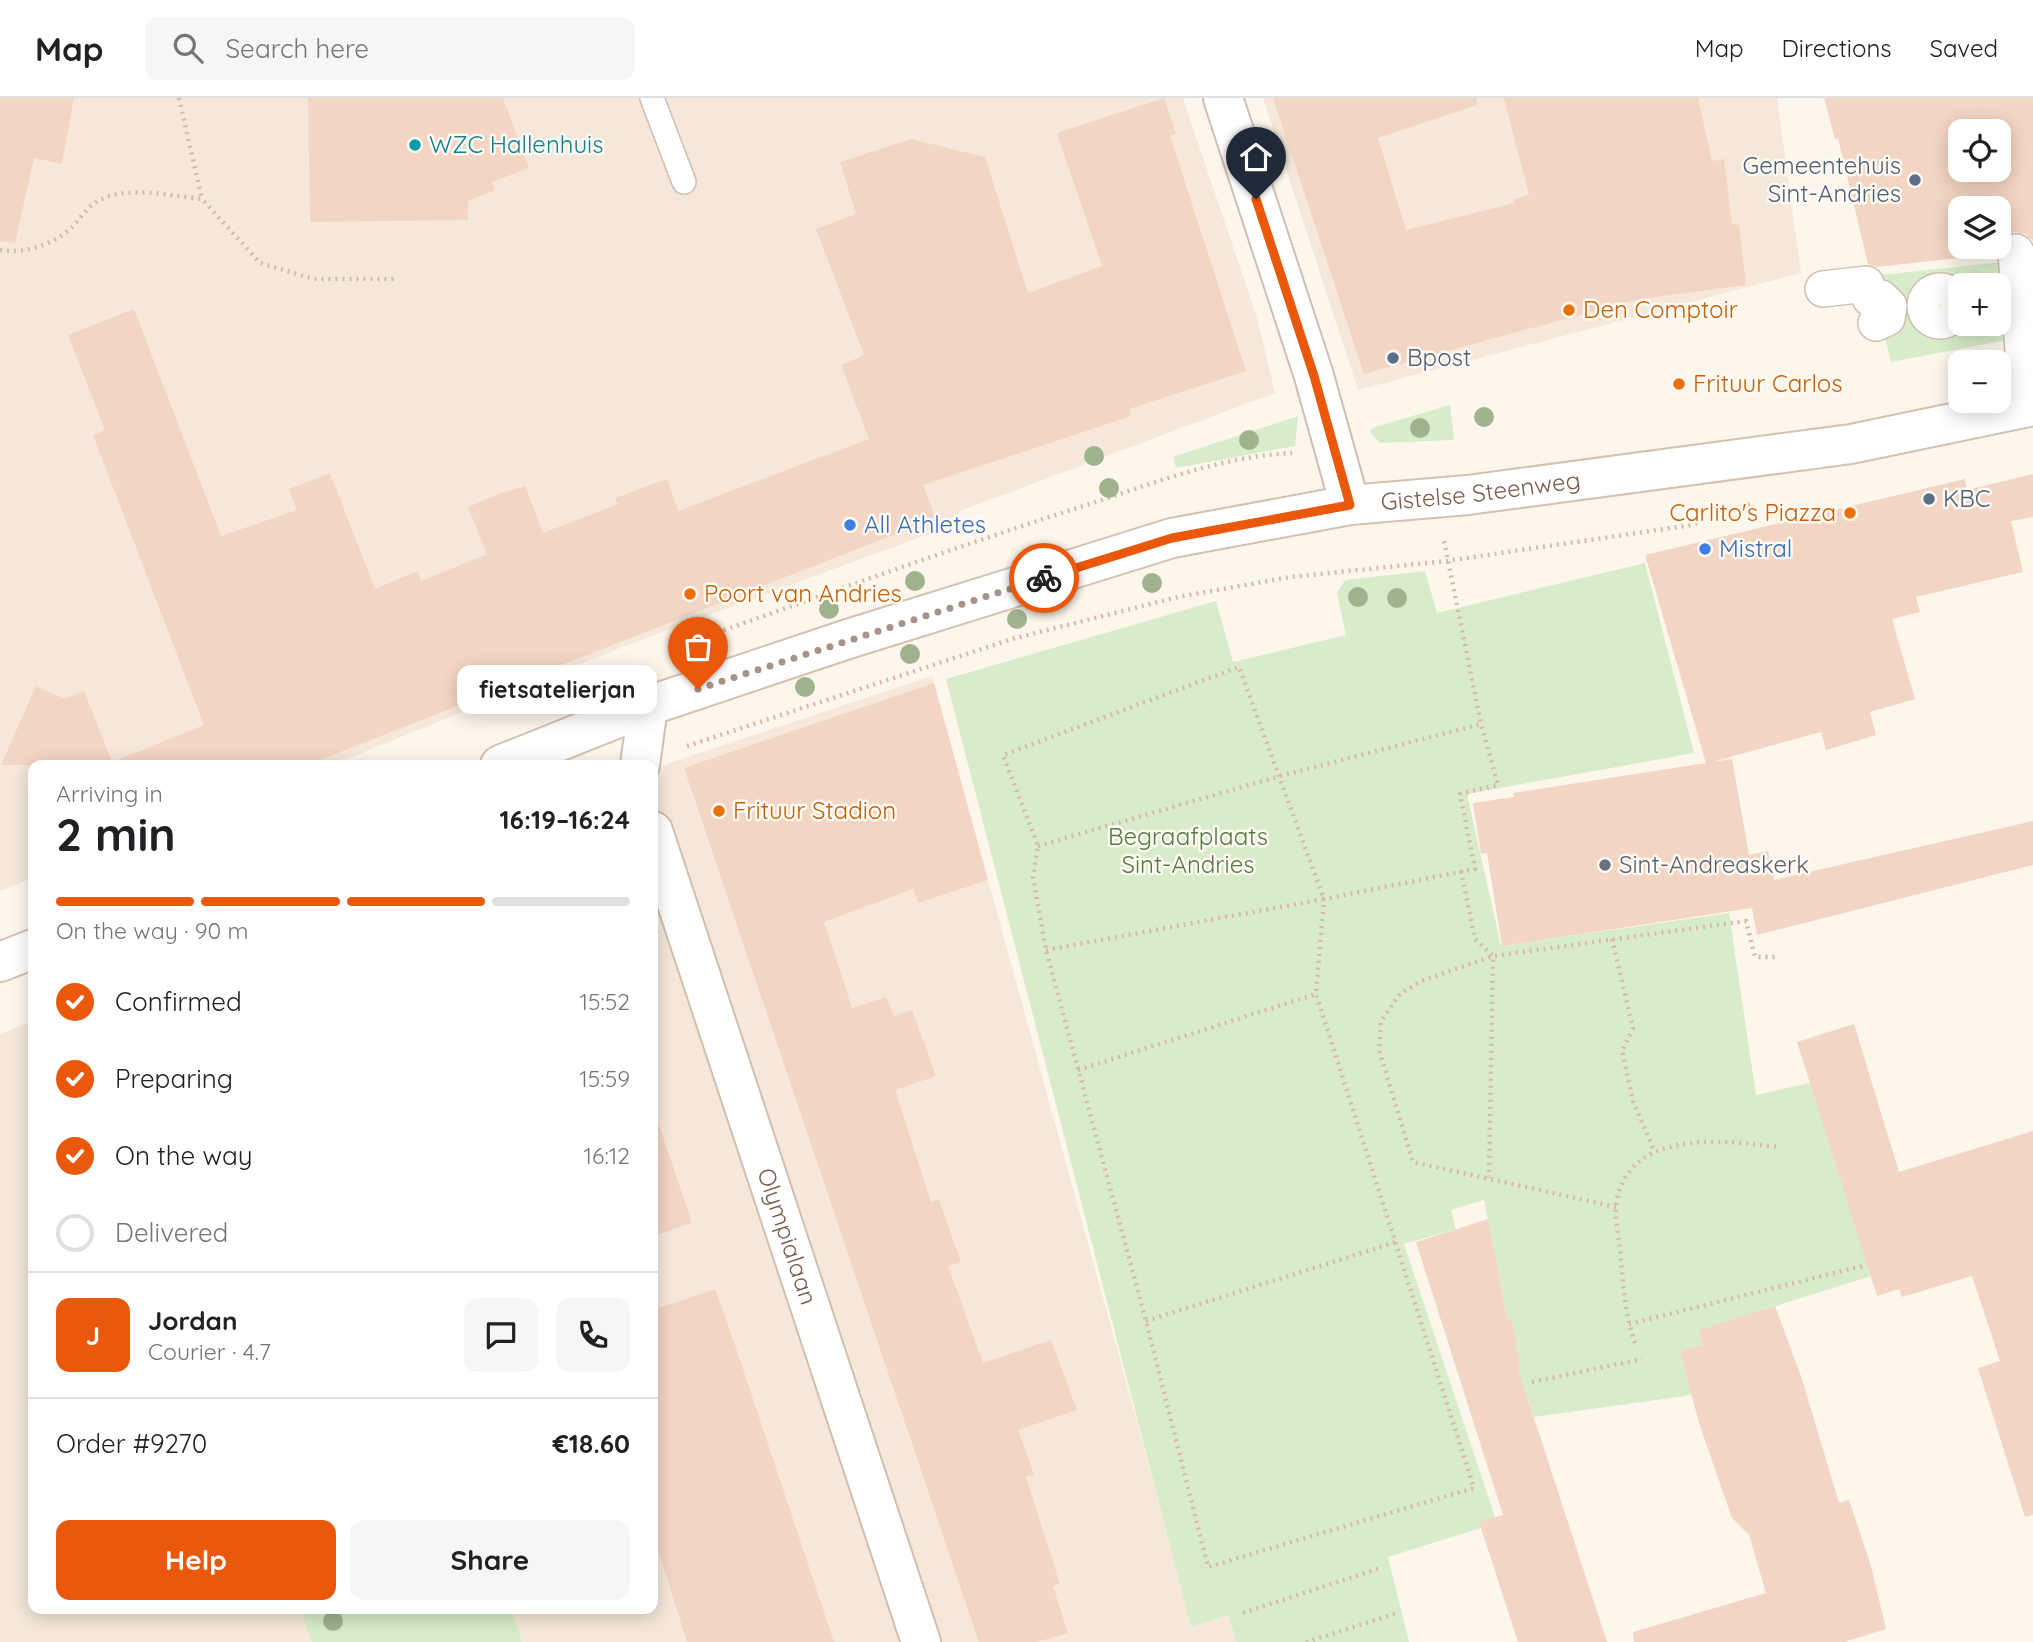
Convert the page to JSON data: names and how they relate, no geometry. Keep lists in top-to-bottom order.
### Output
{
  "streets": {
    "main road": ["Gistelse Steenweg", "Olympialaan"]
  },
  "parks": ["Begraafplaats Sint-Andries"],
  "places": [
    "WZC Hallenhuis",
    "Gemeentehuis Sint-Andries",
    "Den Comptoir",
    "Bpost",
    "Frituur Carlos",
    "KBC",
    "Carlito's Piazza",
    "All Athletes",
    "Mistral",
    "Poort van Andries",
    "fietsatelierjan",
    "Frituur Stadion",
    "Sint-Andreaskerk"
  ],
  "page": {
    "header": "Map",
    "search": "Search here",
    "nav": ["Map", "Directions", "Saved"],
    "map_buttons": ["+", "−"],
    "bubble": "fietsatelierjan",
    "heading": ["2 min", "Arriving in", "16:19–16:24"],
    "panel": [
      "Jordan",
      "Courier · 4.7",
      "Order #9270",
      "€18.60"
    ],
    "bar": "On the way · 90 m",
    "list": [
      ["Confirmed", "15:52"],
      ["Preparing", "15:59"],
      ["On the way", "16:12"],
      "Delivered"
    ],
    "round": "J",
    "buttons": ["Help", "Share"]
  }
}
